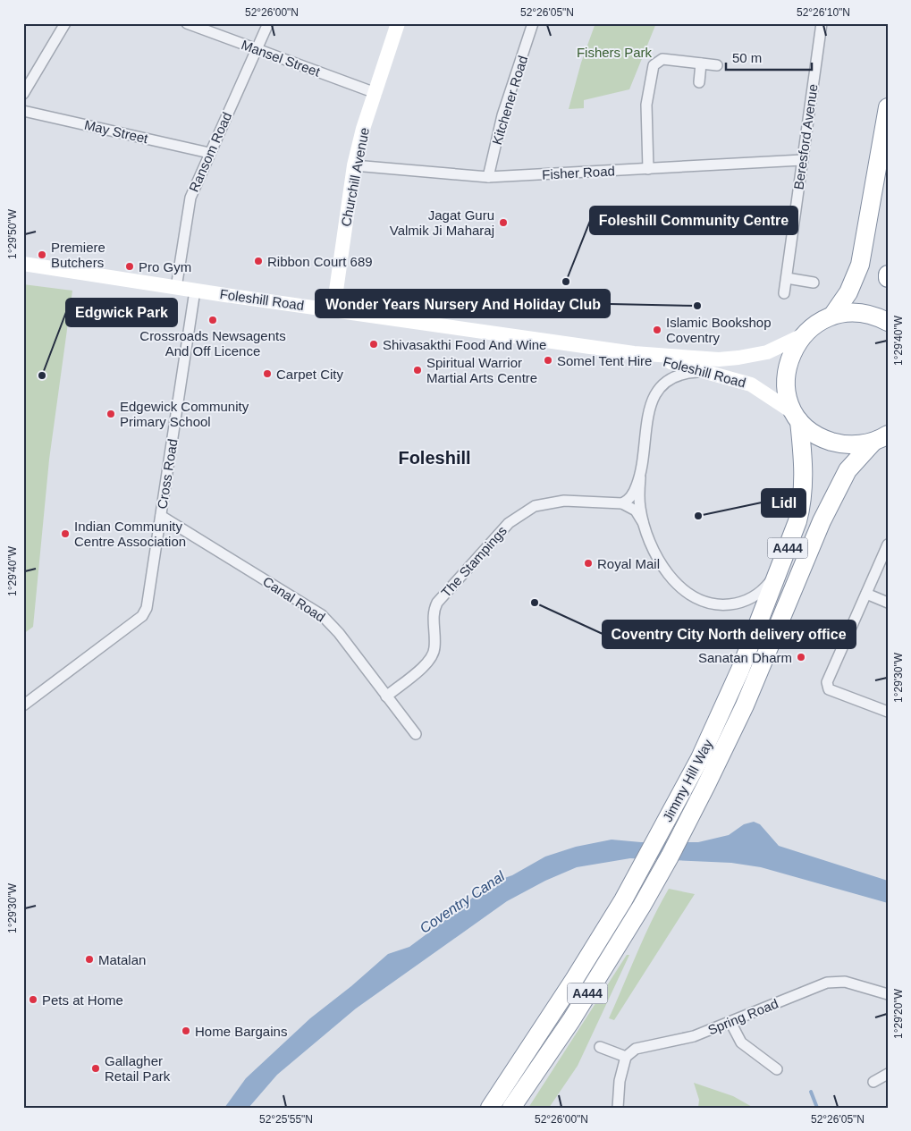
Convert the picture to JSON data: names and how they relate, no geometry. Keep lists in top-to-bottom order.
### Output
{
  "streets": {
    "highway": ["A444", "Jimmy Hill Way"],
    "main road": ["Churchill Avenue", "Foleshill Road"],
    "street": [
      "Mansel Street",
      "Kitchener Road",
      "May Street",
      "Beresford Avenue",
      "Ransom Road",
      "Fisher Road",
      "Cross Road",
      "The Stampings",
      "Canal Road",
      "Spring Road"
    ]
  },
  "crossings": [
    ["Mansel Street", "Ransom Road"],
    ["Mansel Street", "Churchill Avenue"],
    ["Kitchener Road", "Fisher Road"],
    ["May Street", "Ransom Road"],
    ["Beresford Avenue", "Fisher Road"],
    ["Ransom Road", "Foleshill Road"],
    ["Fisher Road", "Churchill Avenue"],
    ["Churchill Avenue", "Foleshill Road"],
    ["Foleshill Road", "Cross Road"],
    ["Foleshill Road", "Jimmy Hill Way"],
    ["Cross Road", "Canal Road"],
    ["The Stampings", "Canal Road"]
  ],
  "districts": ["Foleshill"],
  "water": ["Coventry Canal"],
  "parks": ["Fishers Park"],
  "places": [
    "Jagat Guru Valmik Ji Maharaj",
    "Premiere Butchers",
    "Ribbon Court 689",
    "Pro Gym",
    "Foleshill Community Centre",
    "Wonder Years Nursery And Holiday Club",
    "Crossroads Newsagents And Off Licence",
    "Islamic Bookshop Coventry",
    "Shivasakthi Food And Wine",
    "Somel Tent Hire",
    "Spiritual Warrior Martial Arts Centre",
    "Carpet City",
    "Edgwick Park",
    "Edgewick Community Primary School",
    "Lidl",
    "Indian Community Centre Association",
    "Royal Mail",
    "Coventry City North delivery office",
    "Sanatan Dharm",
    "Matalan",
    "Pets at Home",
    "Home Bargains",
    "Gallagher Retail Park"
  ],
  "scale_bar": "50 m",
  "coordinates": [
    "52°26'00\"N",
    "52°26'05\"N",
    "52°26'10\"N",
    "1°29'50\"W",
    "1°29'40\"W",
    "1°29'30\"W",
    "1°29'20\"W",
    "52°25'55\"N"
  ]
}
